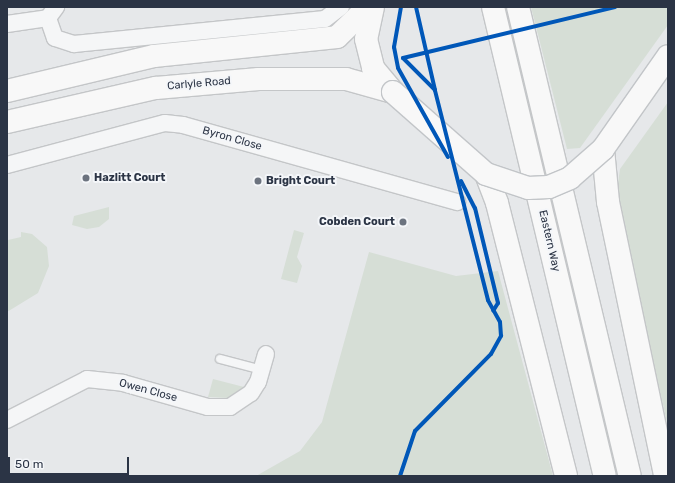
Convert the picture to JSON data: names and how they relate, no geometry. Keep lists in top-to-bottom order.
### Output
{
  "streets": {
    "main road": ["Carlyle Road", "Eastern Way"],
    "street": ["Byron Close", "Owen Close"]
  },
  "places": ["Hazlitt Court", "Bright Court", "Cobden Court"],
  "scale_bar": "50 m"
}
